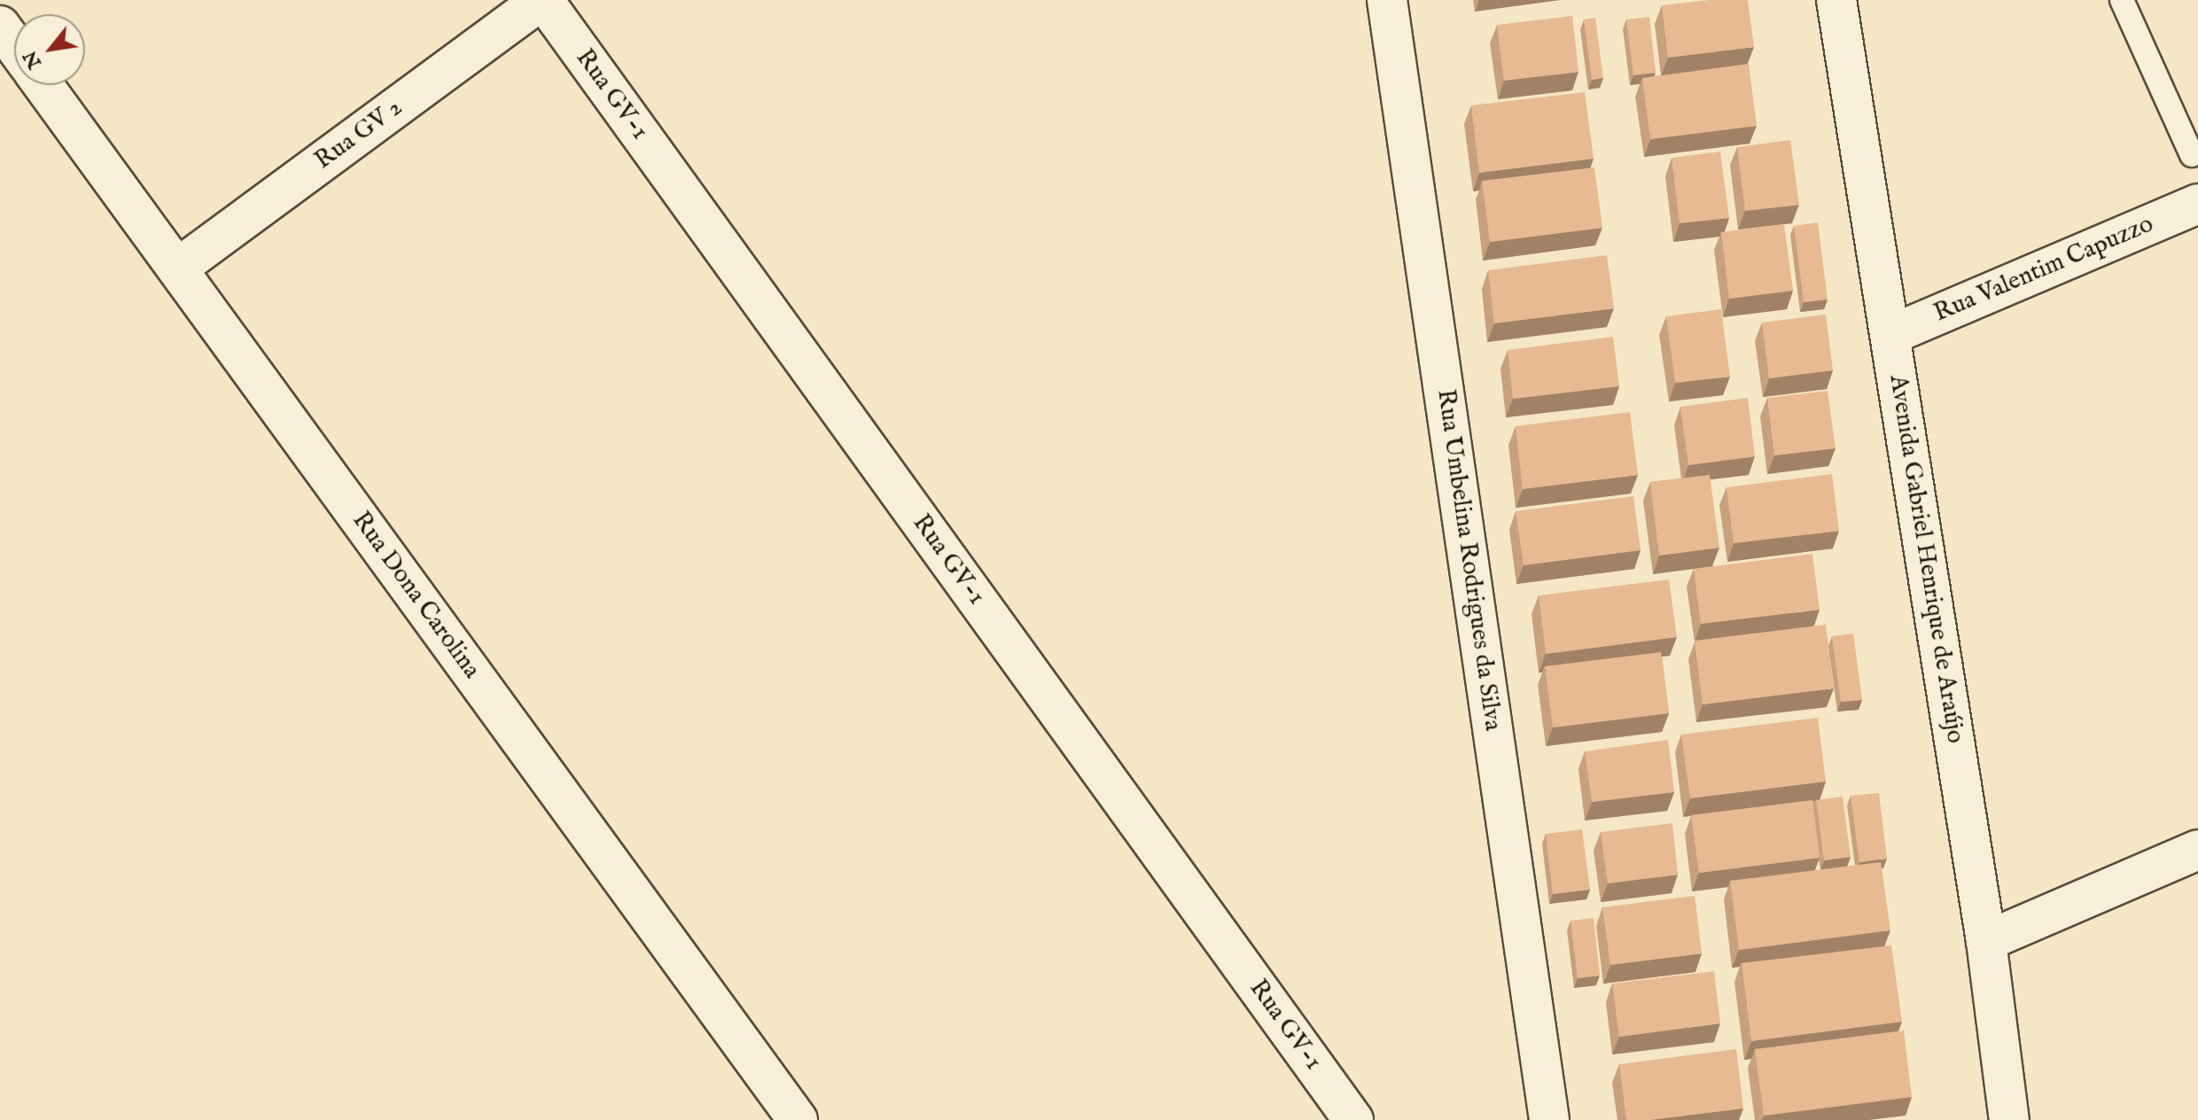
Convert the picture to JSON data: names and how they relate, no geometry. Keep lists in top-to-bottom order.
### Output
{
  "streets": {
    "street": [
      "Rua GV-1",
      "Rua GV 2",
      "Rua Valentim Capuzzo",
      "Avenida Gabriel Henrique de Araújo",
      "Rua Umbelina Rodrigues da Silva",
      "Rua Dona Carolina"
    ]
  },
  "crossings": [
    ["Rua GV-1", "Rua GV 2"],
    ["Rua GV 2", "Rua Dona Carolina"],
    ["Rua Valentim Capuzzo", "Avenida Gabriel Henrique de Araújo"]
  ],
  "north": "bottom left"
}
